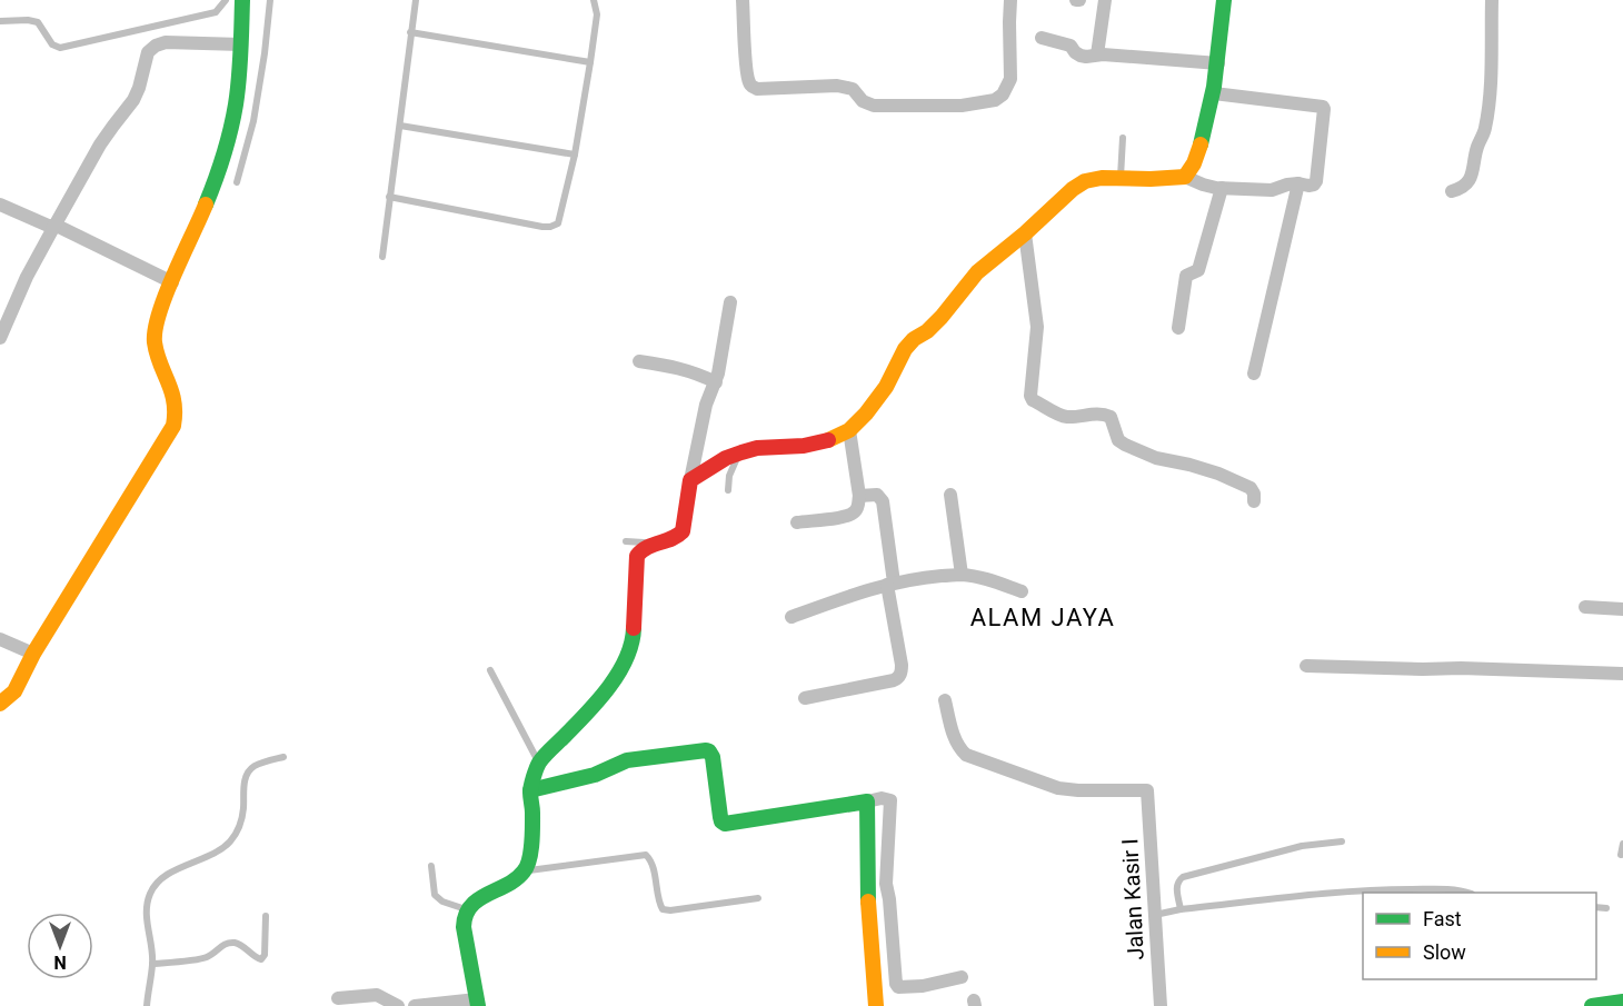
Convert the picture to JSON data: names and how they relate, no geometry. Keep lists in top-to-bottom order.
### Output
{
  "streets": {
    "street": ["Jalan Kasir I"]
  },
  "districts": ["ALAM JAYA"],
  "legend": ["Fast", "Slow"],
  "north": "bottom"
}
